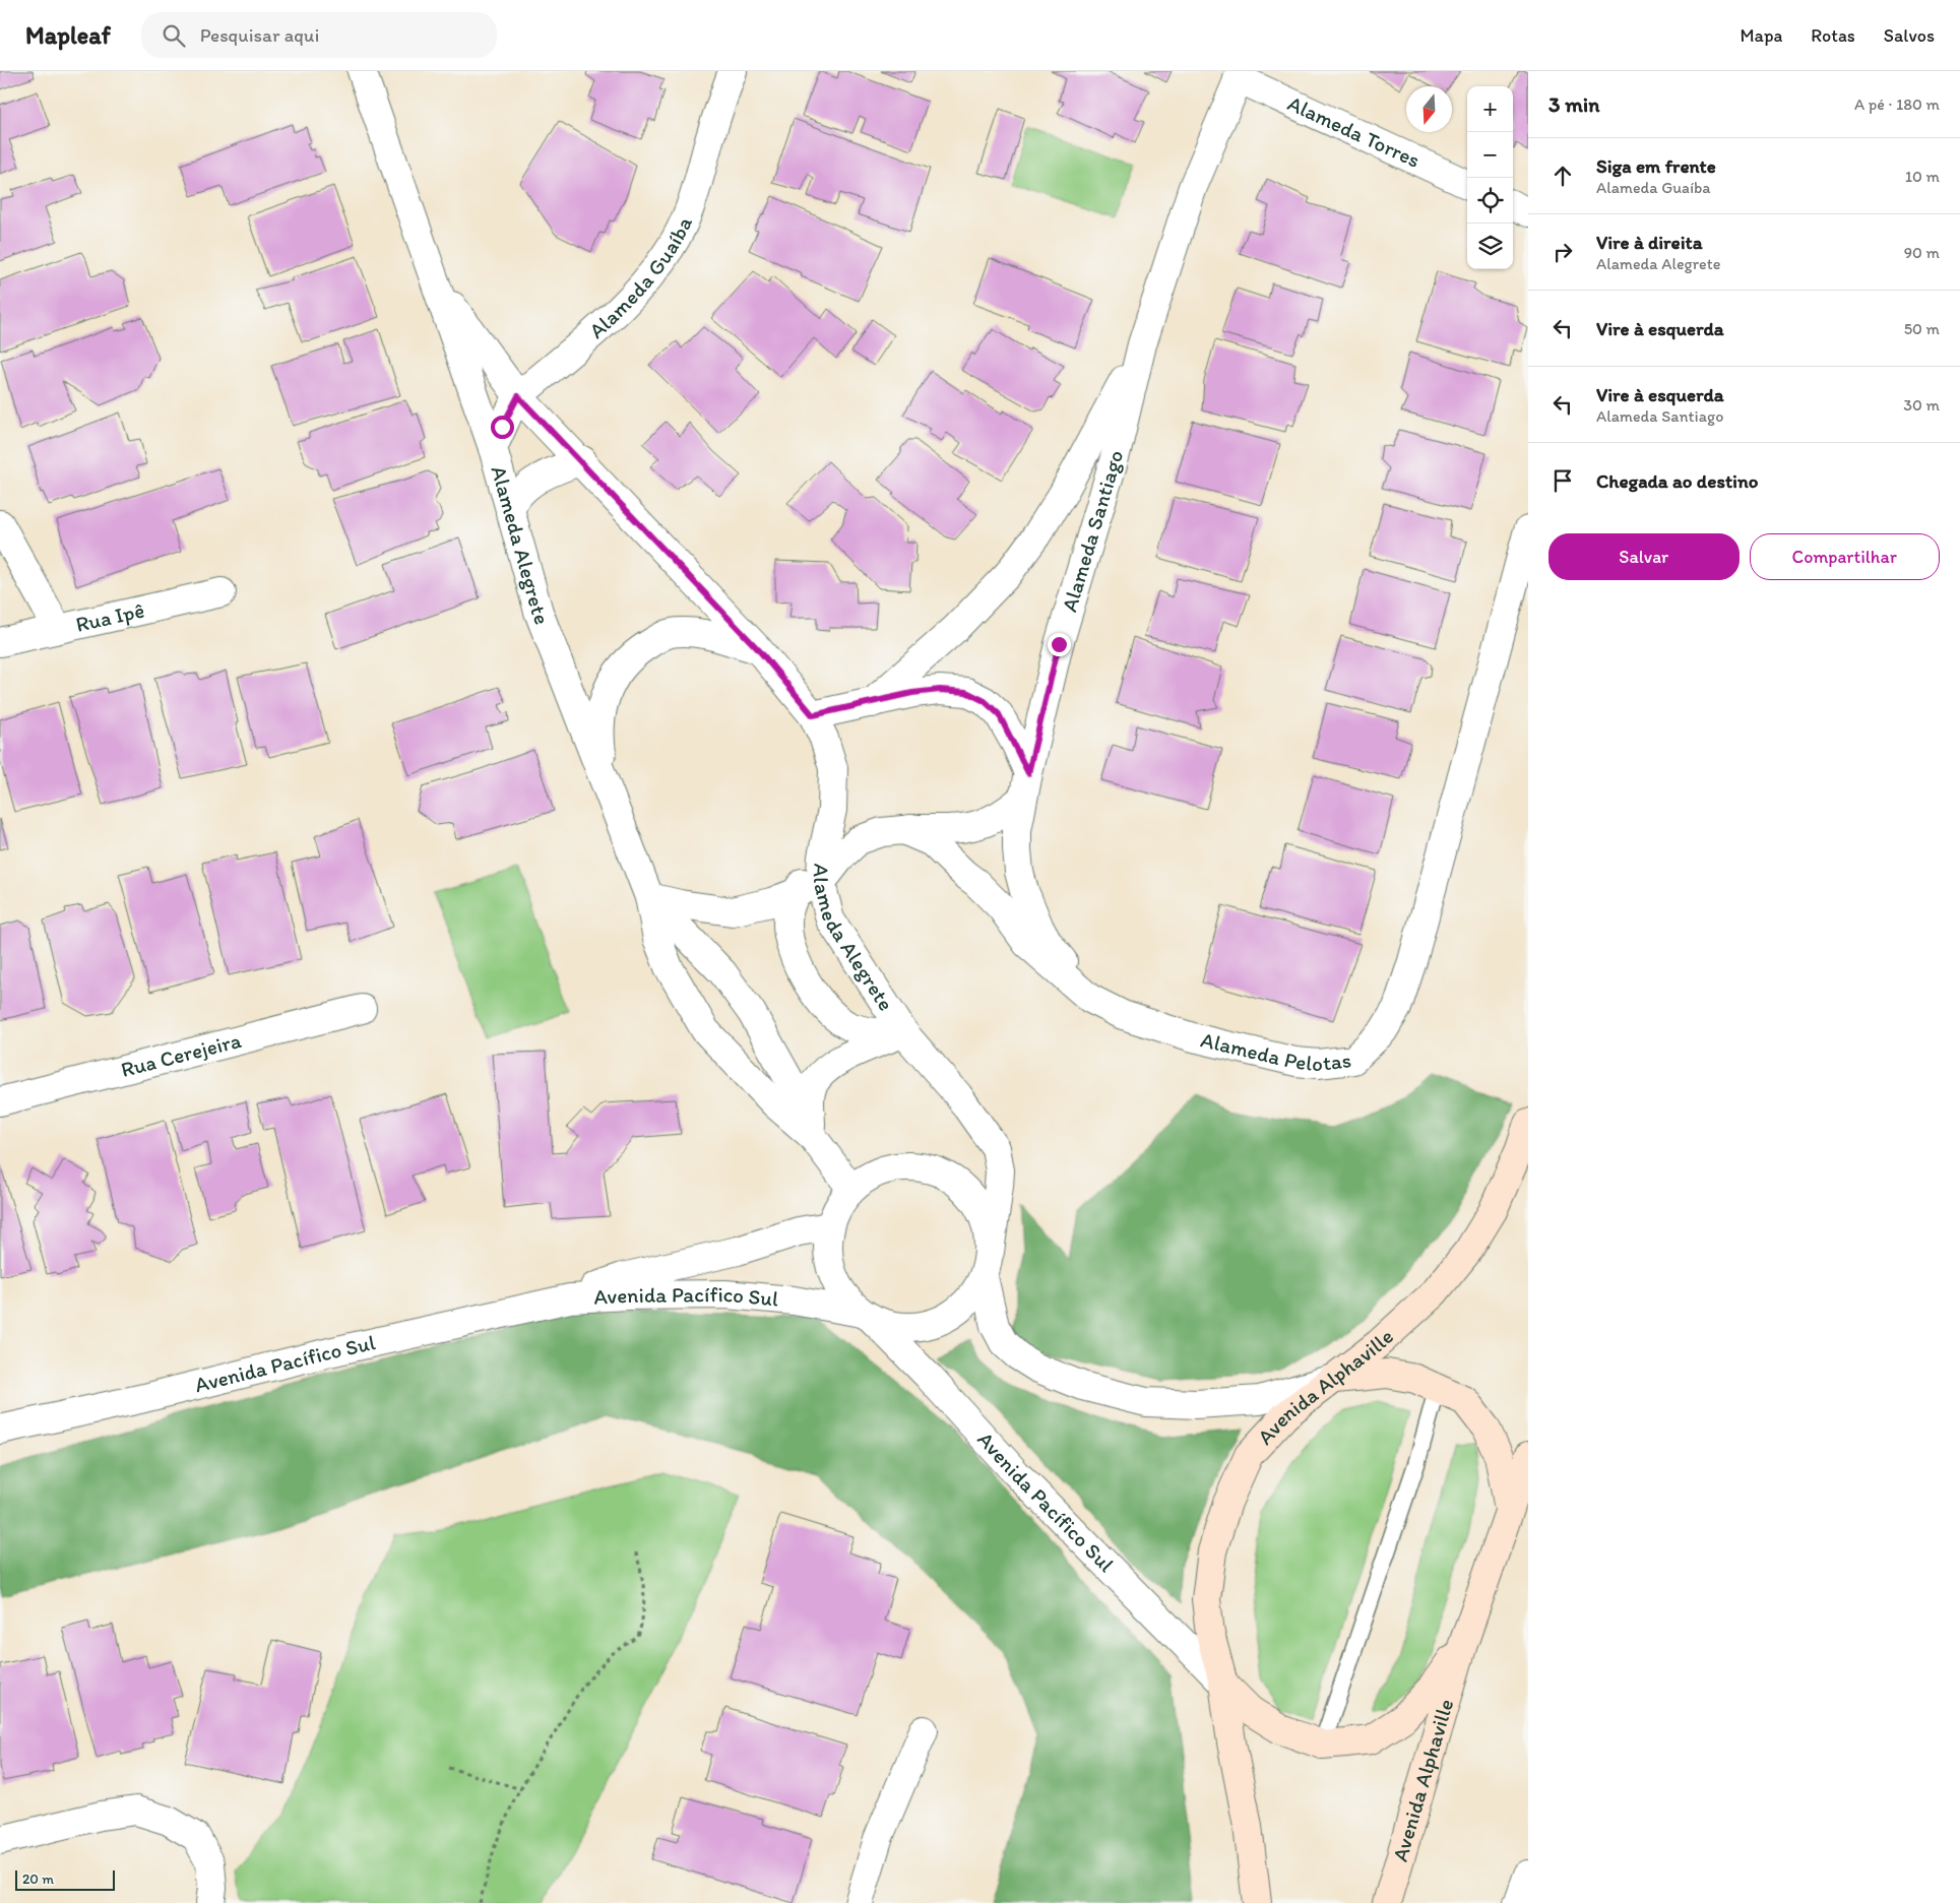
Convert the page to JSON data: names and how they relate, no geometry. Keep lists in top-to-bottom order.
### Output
{
  "streets": {
    "main road": ["Avenida Alphaville"],
    "street": [
      "Alameda Torres",
      "Alameda Guaíba",
      "Alameda Santiago",
      "Alameda Alegrete",
      "Rua Ipê",
      "Alameda Pelotas",
      "Rua Cerejeira",
      "Avenida Pacífico Sul"
    ]
  },
  "crossings": [
    ["Alameda Torres", "Alameda Santiago"],
    ["Alameda Guaíba", "Alameda Alegrete"],
    ["Alameda Santiago", "Alameda Pelotas"],
    ["Alameda Alegrete", "Avenida Pacífico Sul"],
    ["Avenida Pacífico Sul", "Avenida Alphaville"]
  ],
  "scale_bar": "20 m",
  "north": "bottom",
  "page": {
    "header": "Mapleaf",
    "search": "Pesquisar aqui",
    "nav": ["Mapa", "Rotas", "Salvos"],
    "heading": ["3 min", "A pé · 180 m"],
    "map_buttons": ["+", "−"],
    "list": [
      ["Siga em frente", "Alameda Guaíba", "10 m"],
      ["Vire à direita", "Alameda Alegrete", "90 m"],
      ["Vire à esquerda", "50 m"],
      ["Vire à esquerda", "Alameda Santiago", "30 m"],
      "Chegada ao destino"
    ],
    "buttons": ["Salvar", "Compartilhar"],
    "scale": "20 m"
  }
}
